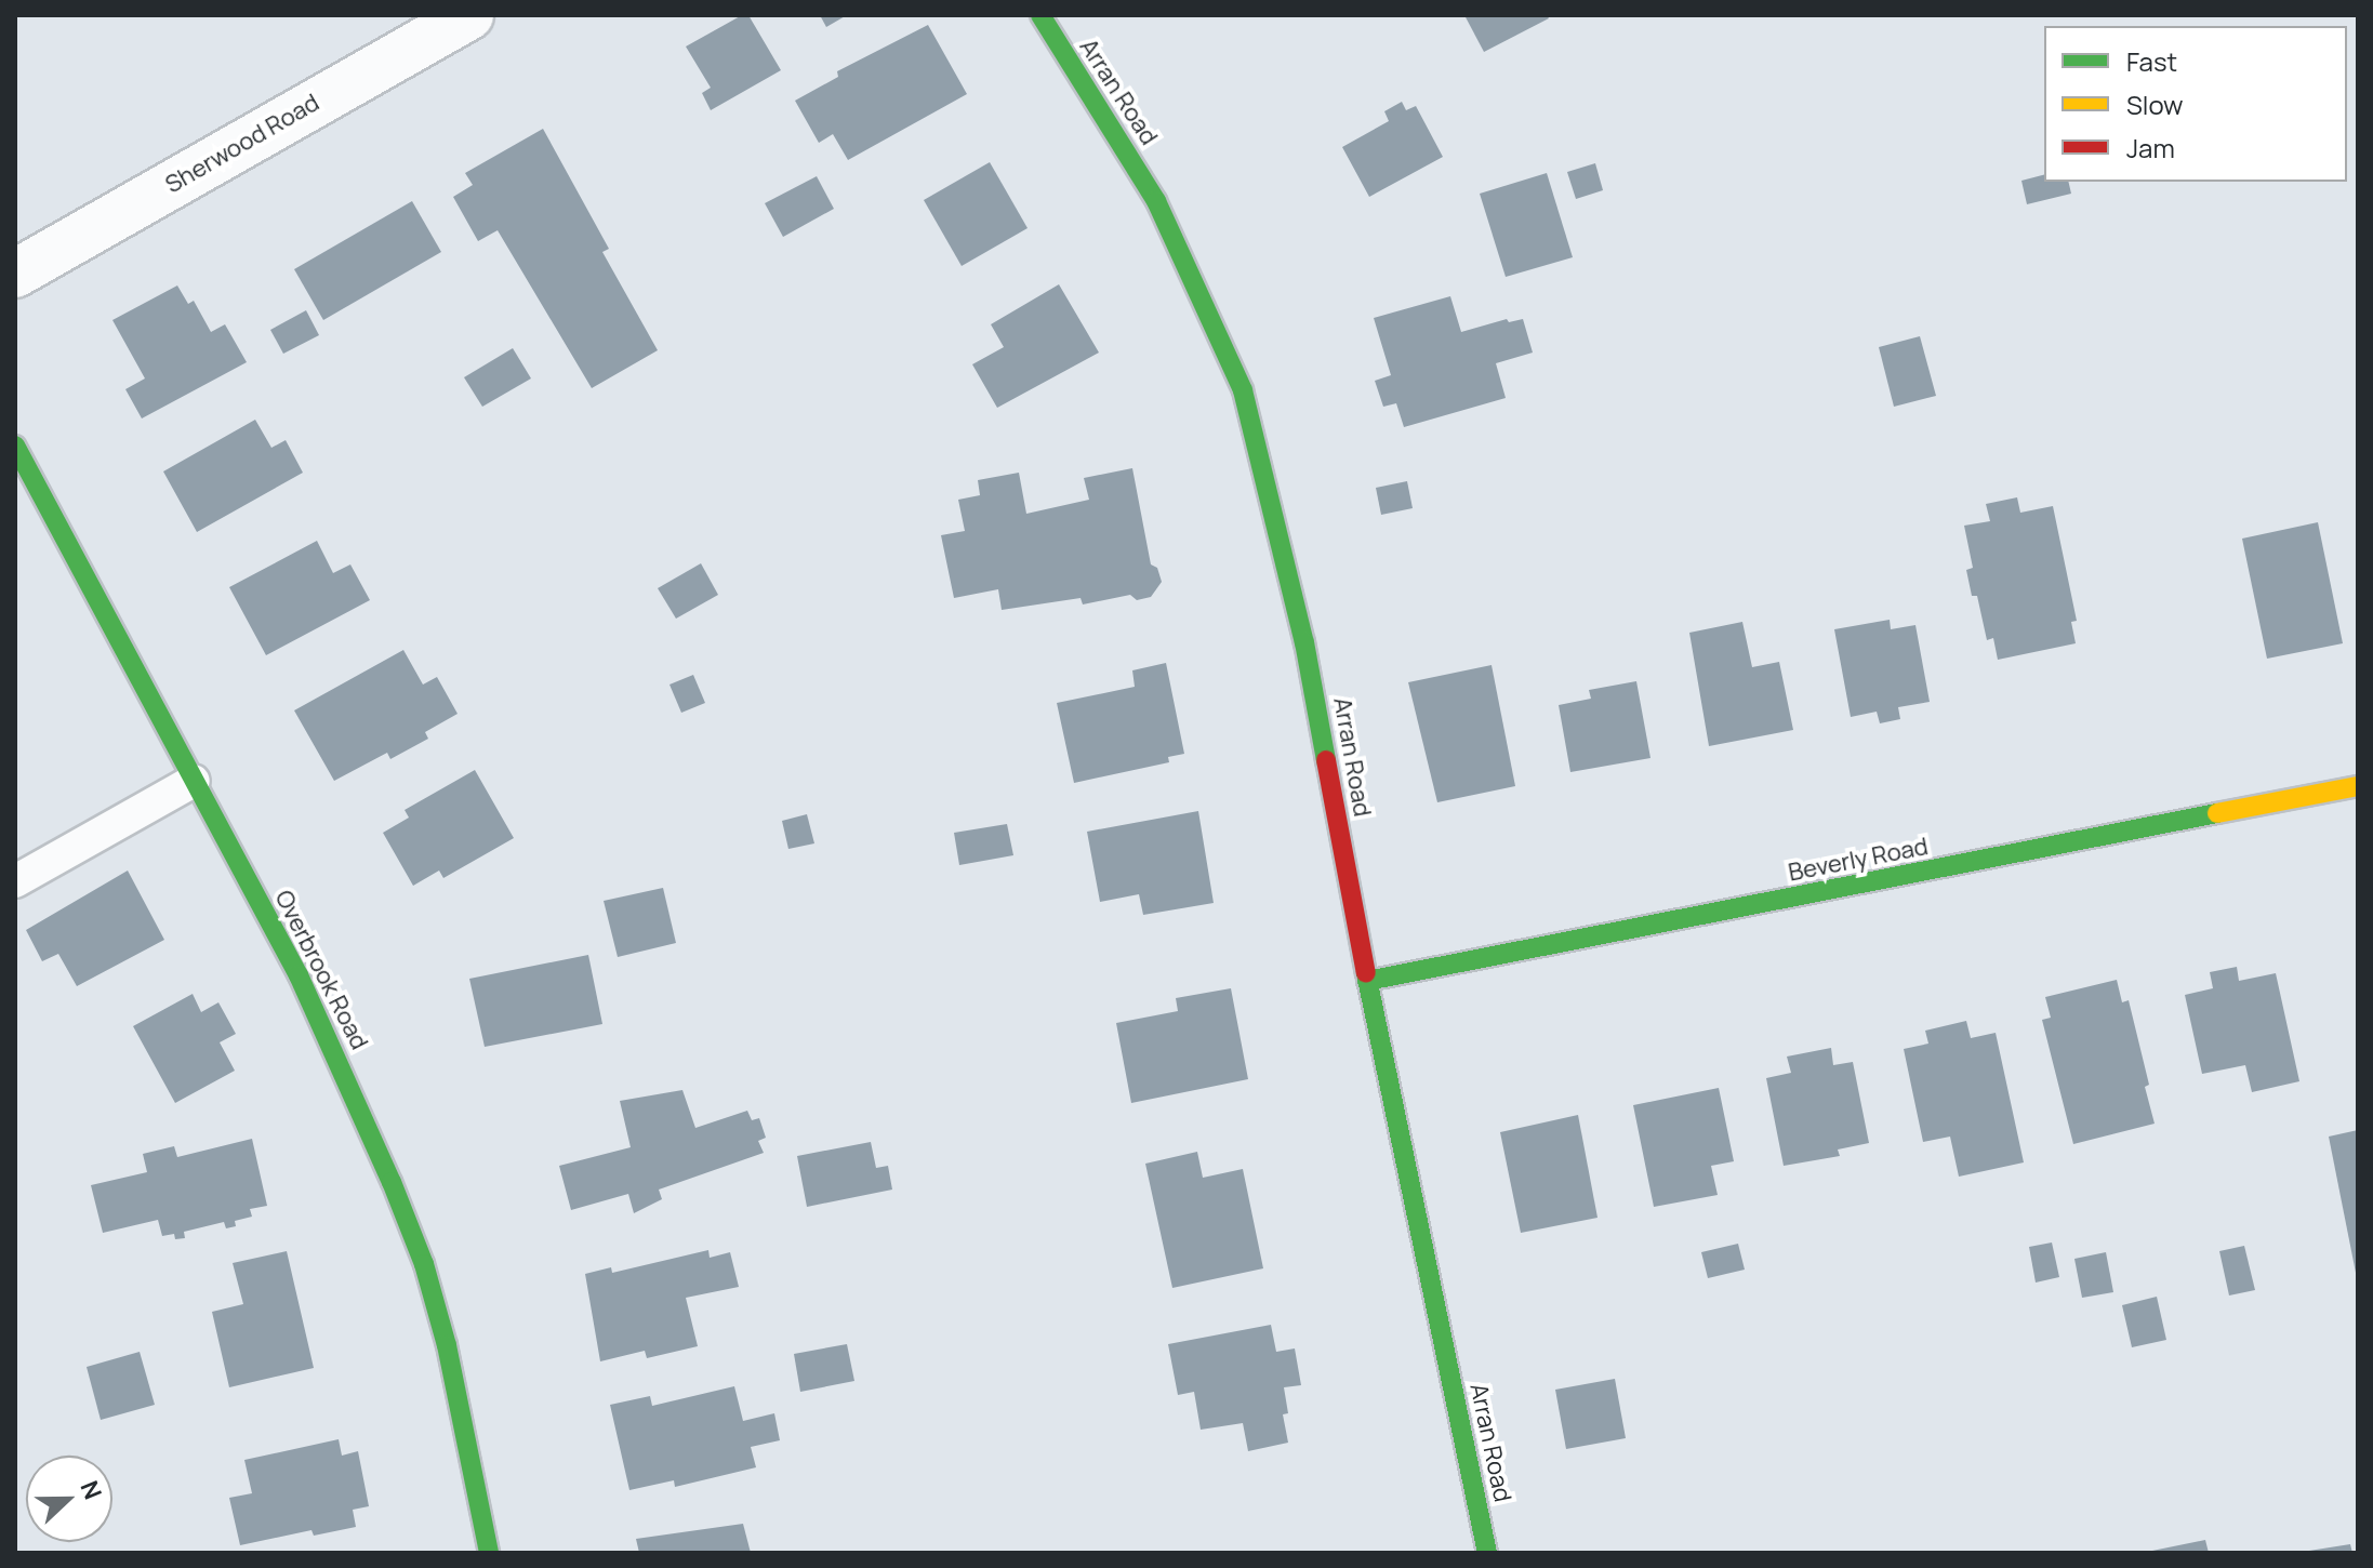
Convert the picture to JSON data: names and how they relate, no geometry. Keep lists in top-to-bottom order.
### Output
{
  "streets": {
    "street": [
      "Arran Road",
      "Sherwood Road",
      "Beverly Road",
      "Overbrook Road"
    ]
  },
  "crossings": [
    ["Arran Road", "Beverly Road"]
  ],
  "legend": ["Fast", "Slow", "Jam"],
  "north": "right"
}
